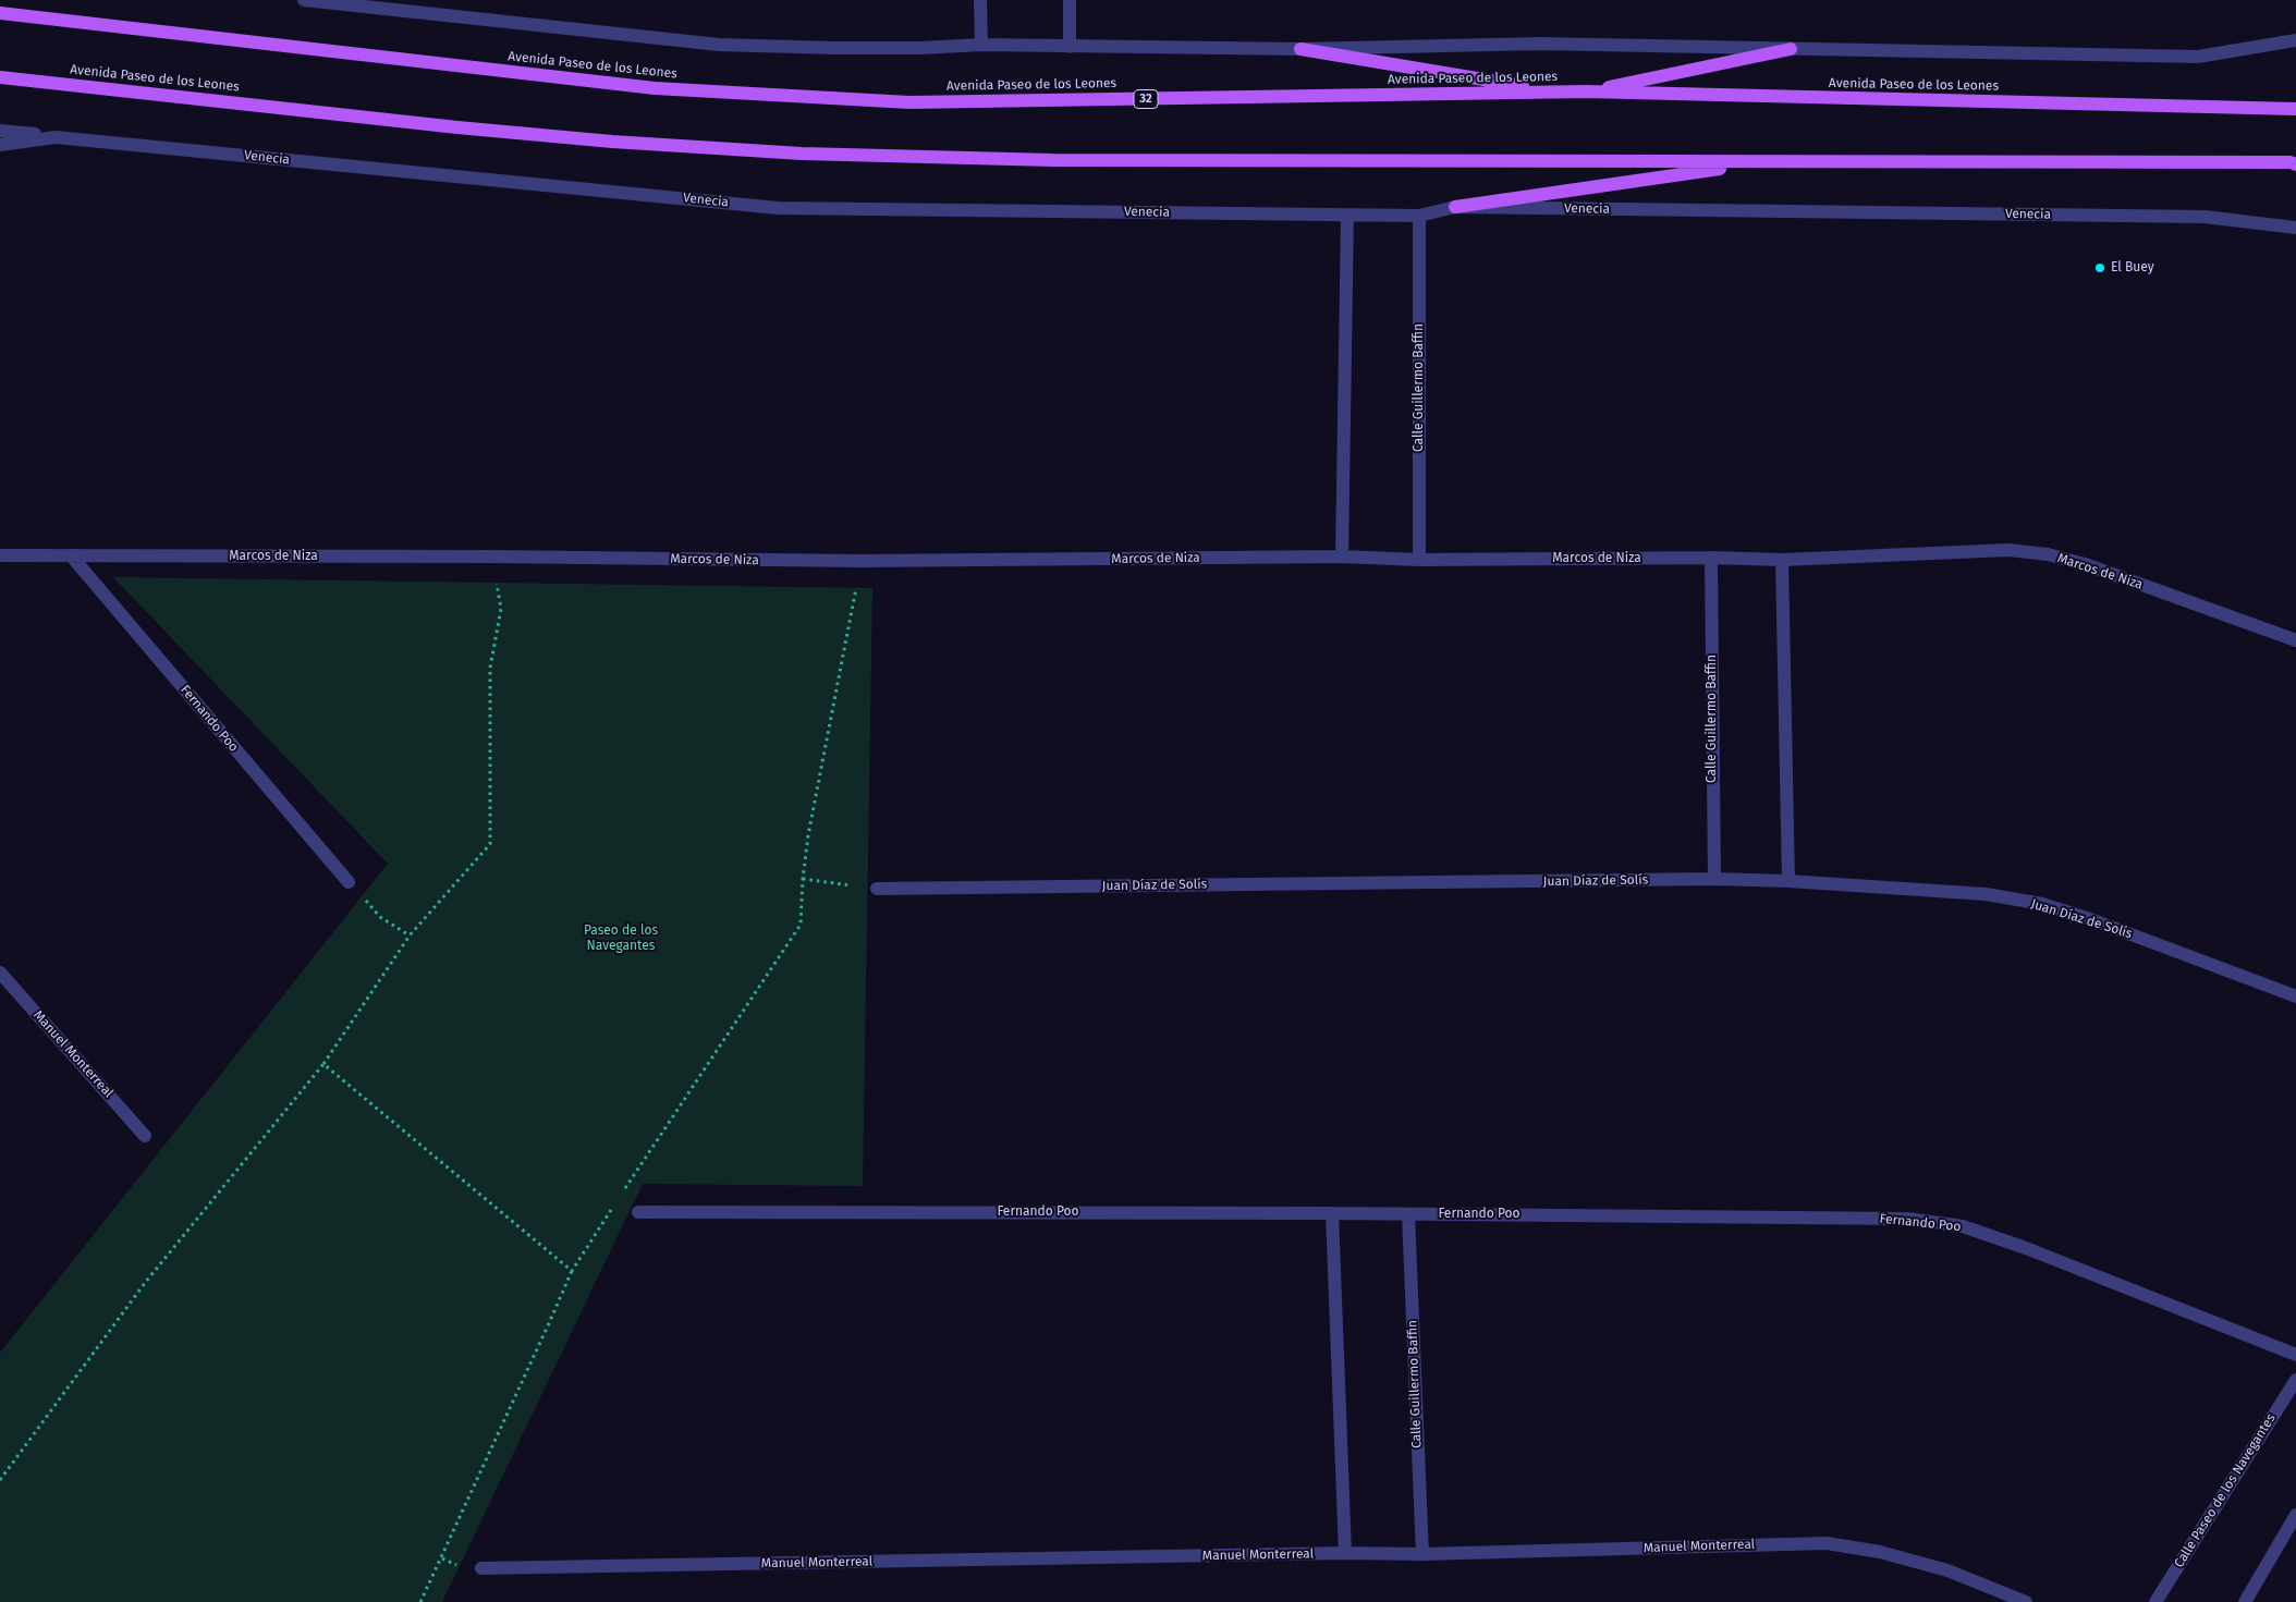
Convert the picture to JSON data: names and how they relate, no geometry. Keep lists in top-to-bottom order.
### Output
{
  "streets": {
    "main road": ["Avenida Paseo de los Leones", "32"],
    "street": [
      "Venecia",
      "Calle Guillermo Baffin",
      "Marcos de Niza",
      "Fernando Poo",
      "Juan Díaz de Solís",
      "Manuel Monterreal",
      "Calle Paseo de los Navegantes"
    ]
  },
  "crossings": [
    ["Venecia", "Calle Guillermo Baffin"],
    ["Calle Guillermo Baffin", "Marcos de Niza"],
    ["Calle Guillermo Baffin", "Fernando Poo"],
    ["Calle Guillermo Baffin", "Juan Díaz de Solís"],
    ["Calle Guillermo Baffin", "Manuel Monterreal"],
    ["Marcos de Niza", "Fernando Poo"]
  ],
  "parks": ["Paseo de los Navegantes"],
  "places": ["El Buey"]
}
